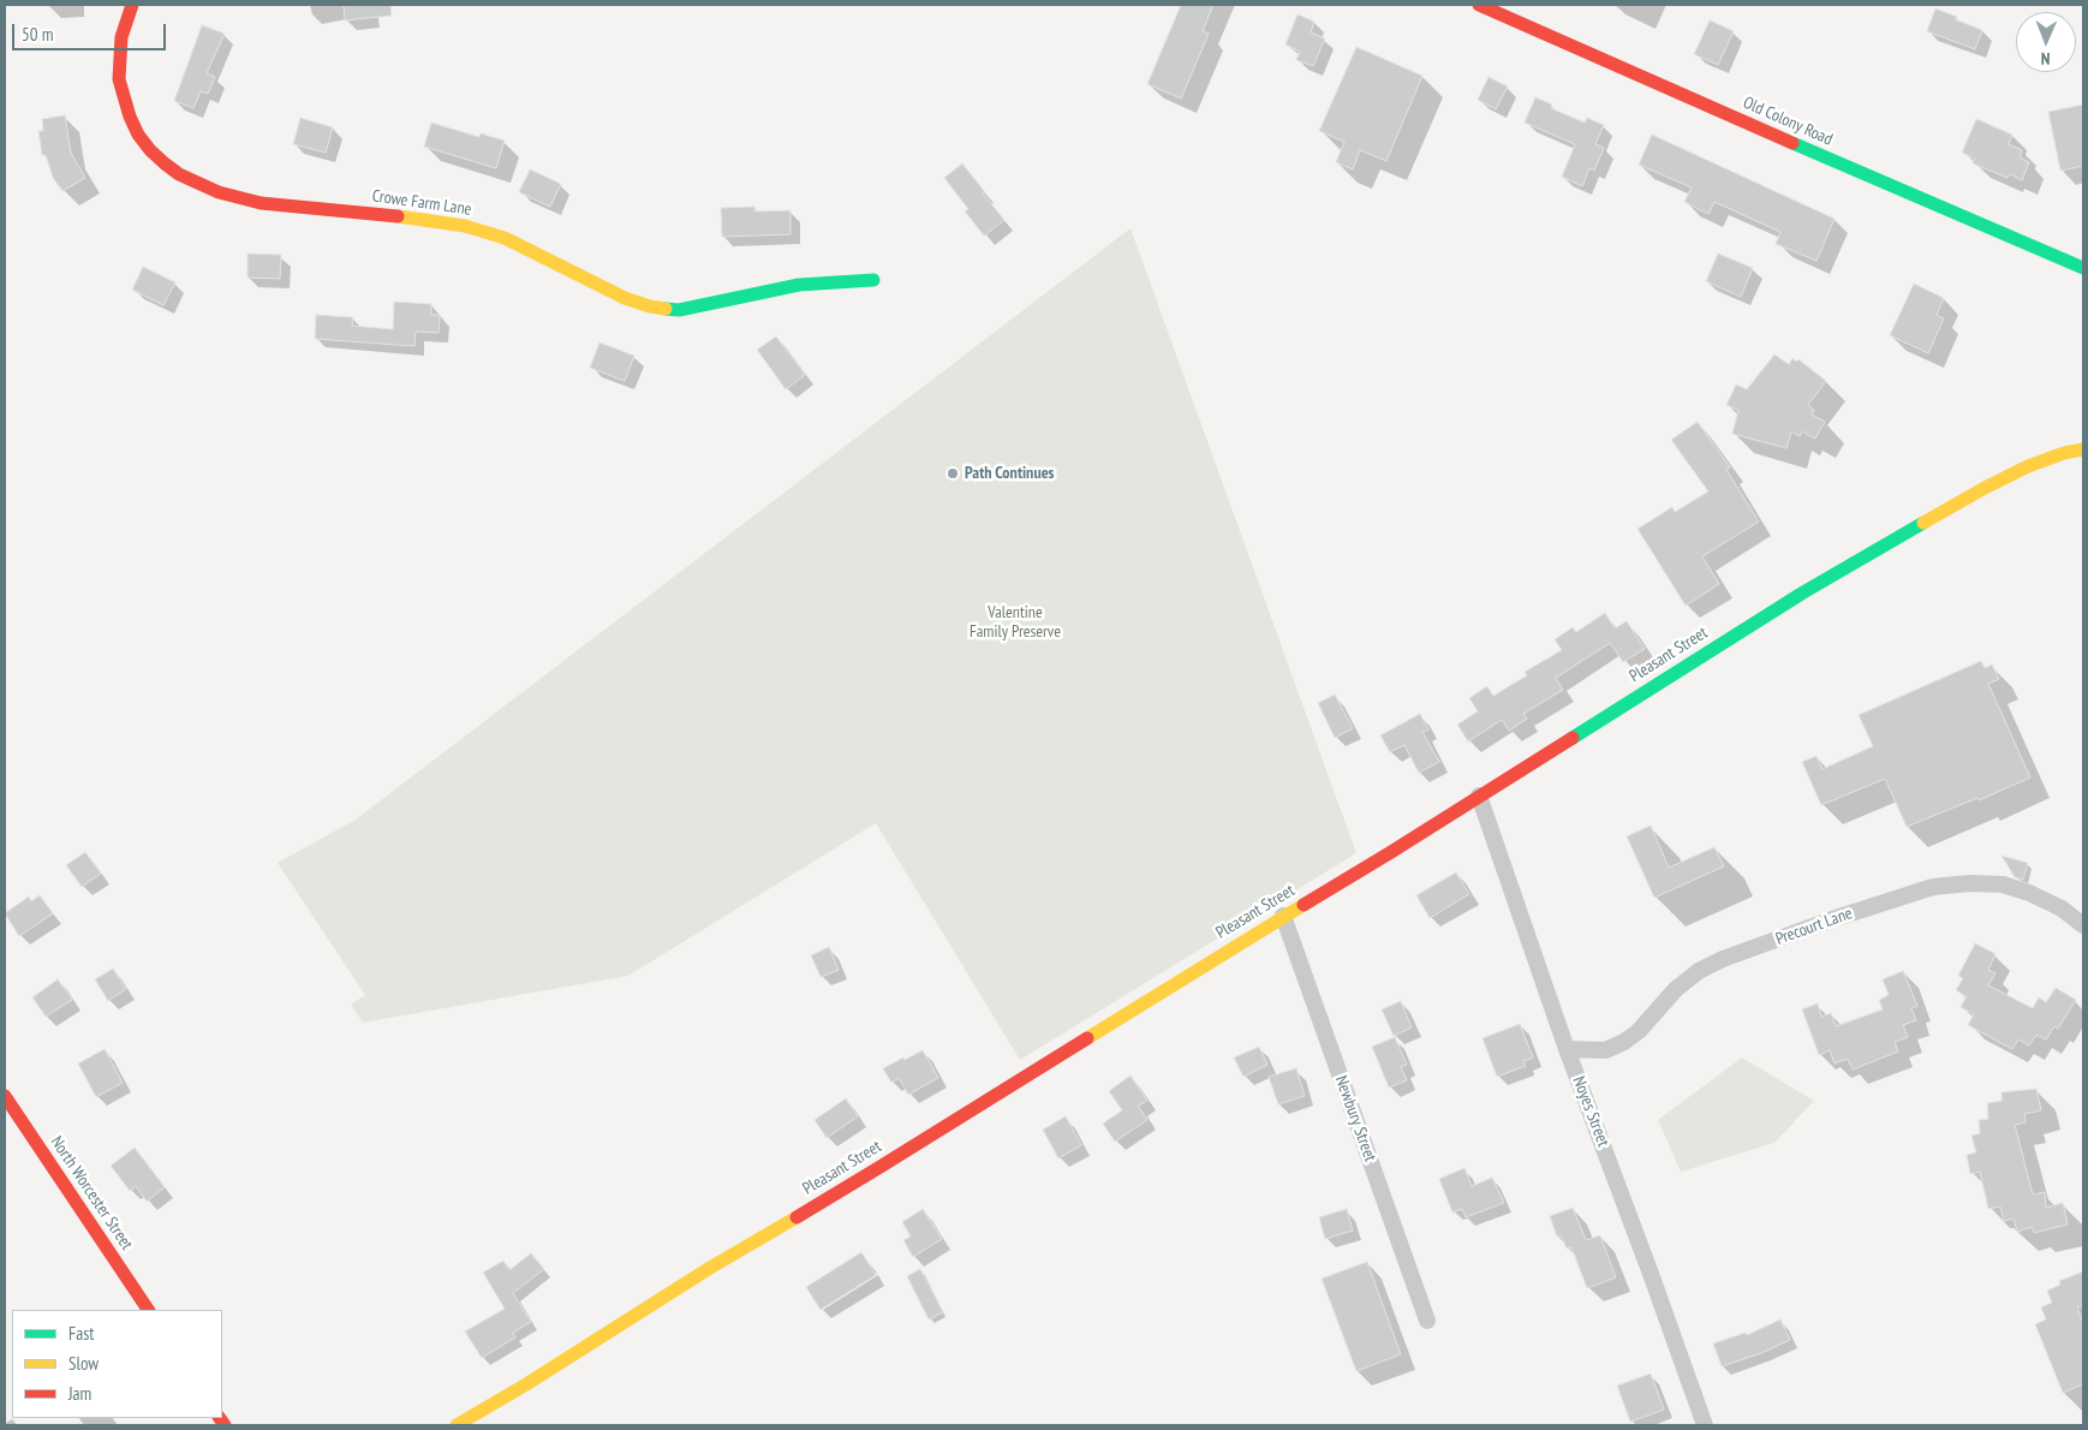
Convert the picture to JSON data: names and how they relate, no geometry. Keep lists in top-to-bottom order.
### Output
{
  "streets": {
    "main road": [
      "Old Colony Road",
      "Crowe Farm Lane",
      "Pleasant Street",
      "North Worcester Street"
    ],
    "street": ["Precourt Lane", "Noyes Street", "Newbury Street"]
  },
  "crossings": [
    ["Pleasant Street", "Noyes Street"],
    ["Pleasant Street", "Newbury Street"],
    ["Precourt Lane", "Noyes Street"]
  ],
  "parks": ["Valentine Family Preserve"],
  "places": ["Path Continues"],
  "legend": ["Fast", "Slow", "Jam"],
  "scale_bar": "50 m",
  "north": "bottom"
}
